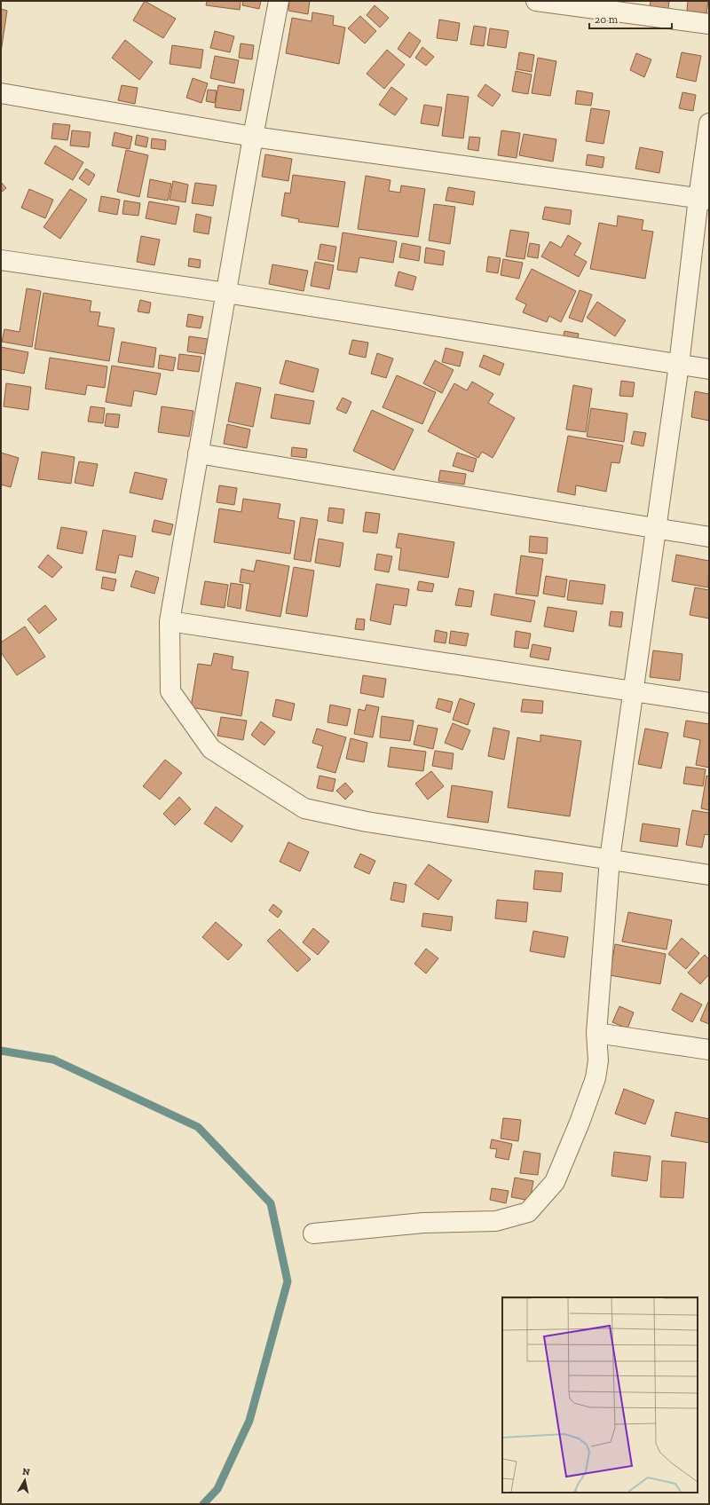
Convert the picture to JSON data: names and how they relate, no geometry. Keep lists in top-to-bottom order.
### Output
{
  "scale_bar": "20 m",
  "north": "top"
}
